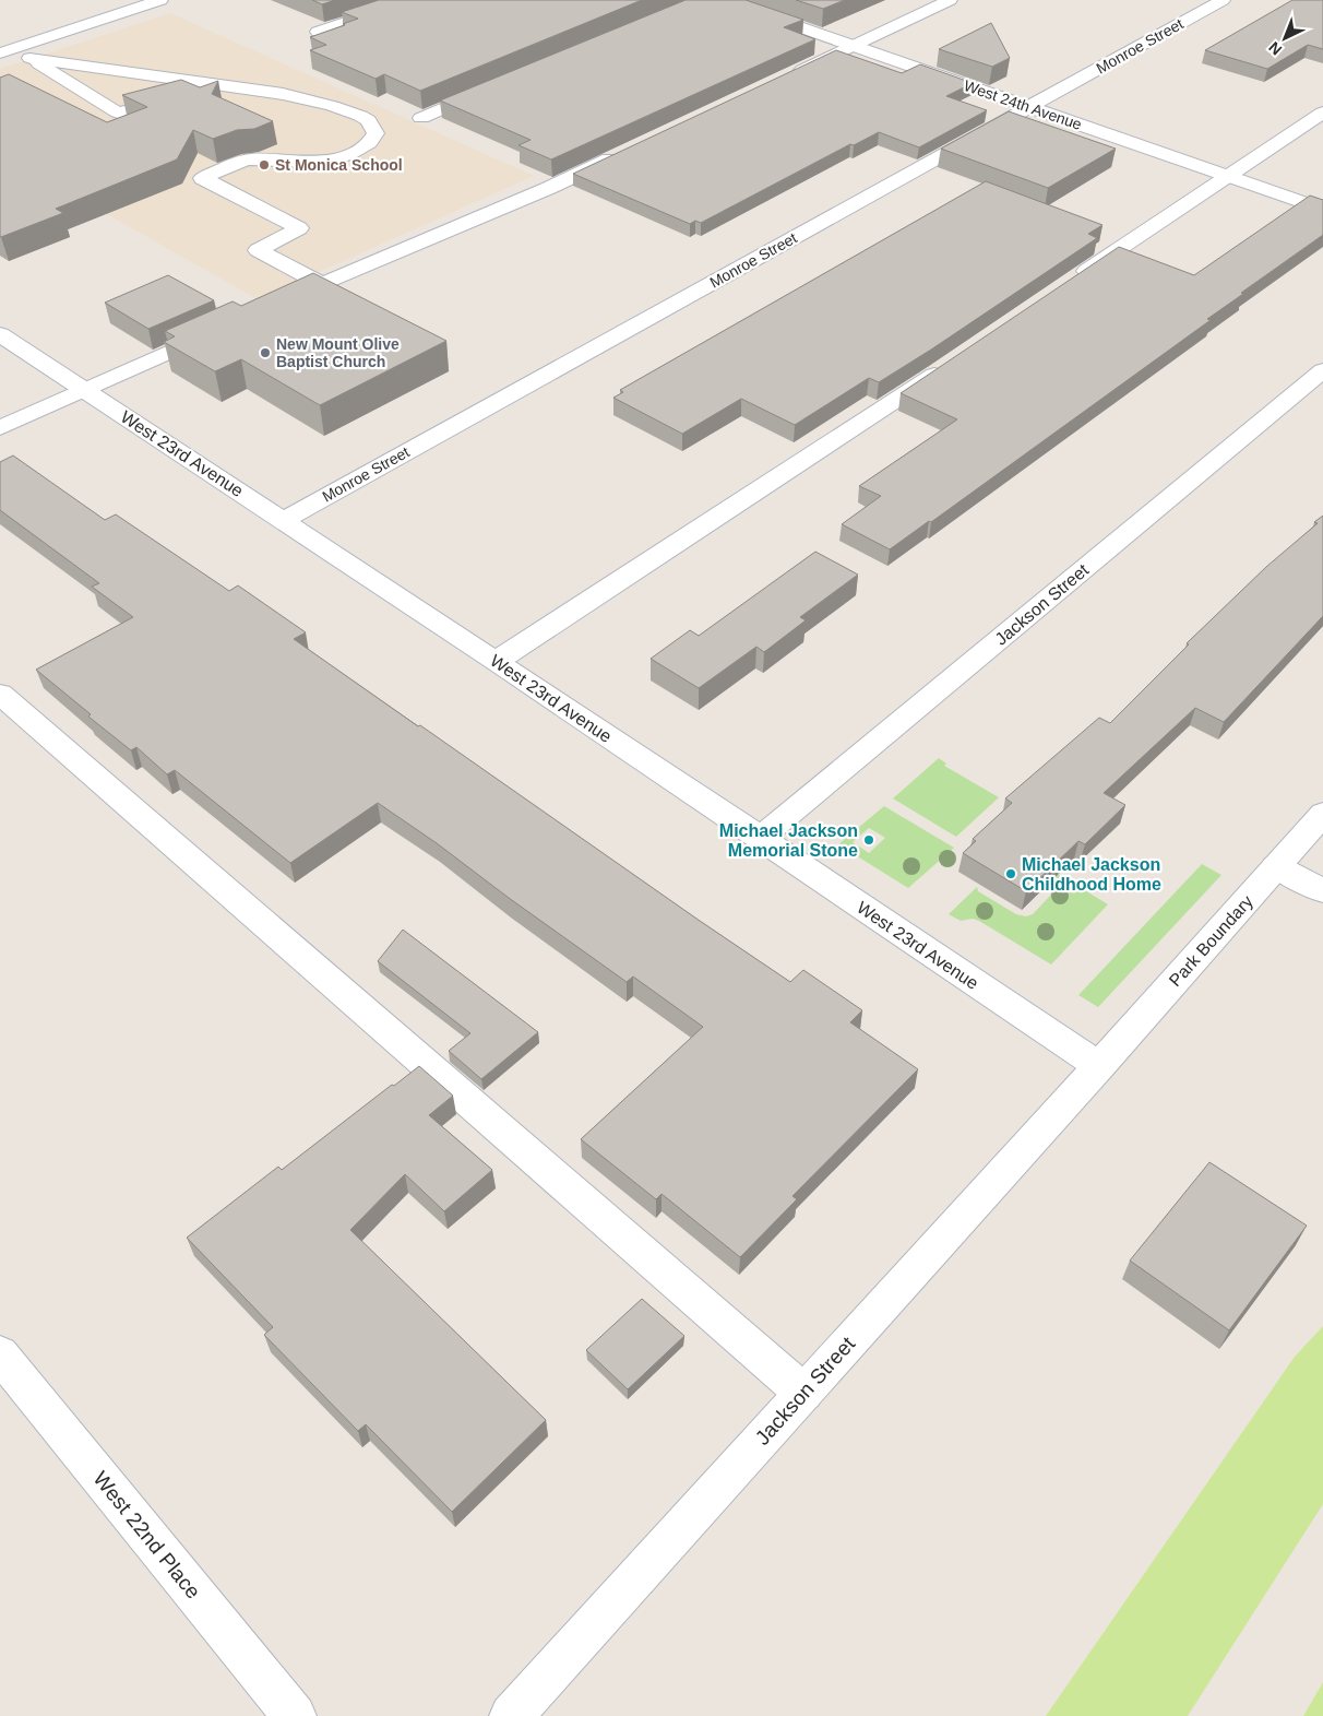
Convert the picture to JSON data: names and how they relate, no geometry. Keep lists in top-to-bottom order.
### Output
{
  "streets": {
    "street": [
      "Monroe Street",
      "West 24th Avenue",
      "West 23rd Avenue",
      "Jackson Street",
      "Park Boundary",
      "West 22nd Place"
    ]
  },
  "crossings": [
    ["Monroe Street", "West 24th Avenue"],
    ["Monroe Street", "West 23rd Avenue"],
    ["West 23rd Avenue", "Jackson Street"],
    ["West 23rd Avenue", "Park Boundary"],
    ["Jackson Street", "Park Boundary"]
  ],
  "places": [
    "St Monica School",
    "New Mount Olive Baptist Church",
    "Michael Jackson Memorial Stone",
    "Michael Jackson Childhood Home"
  ],
  "north": "bottom left"
}
